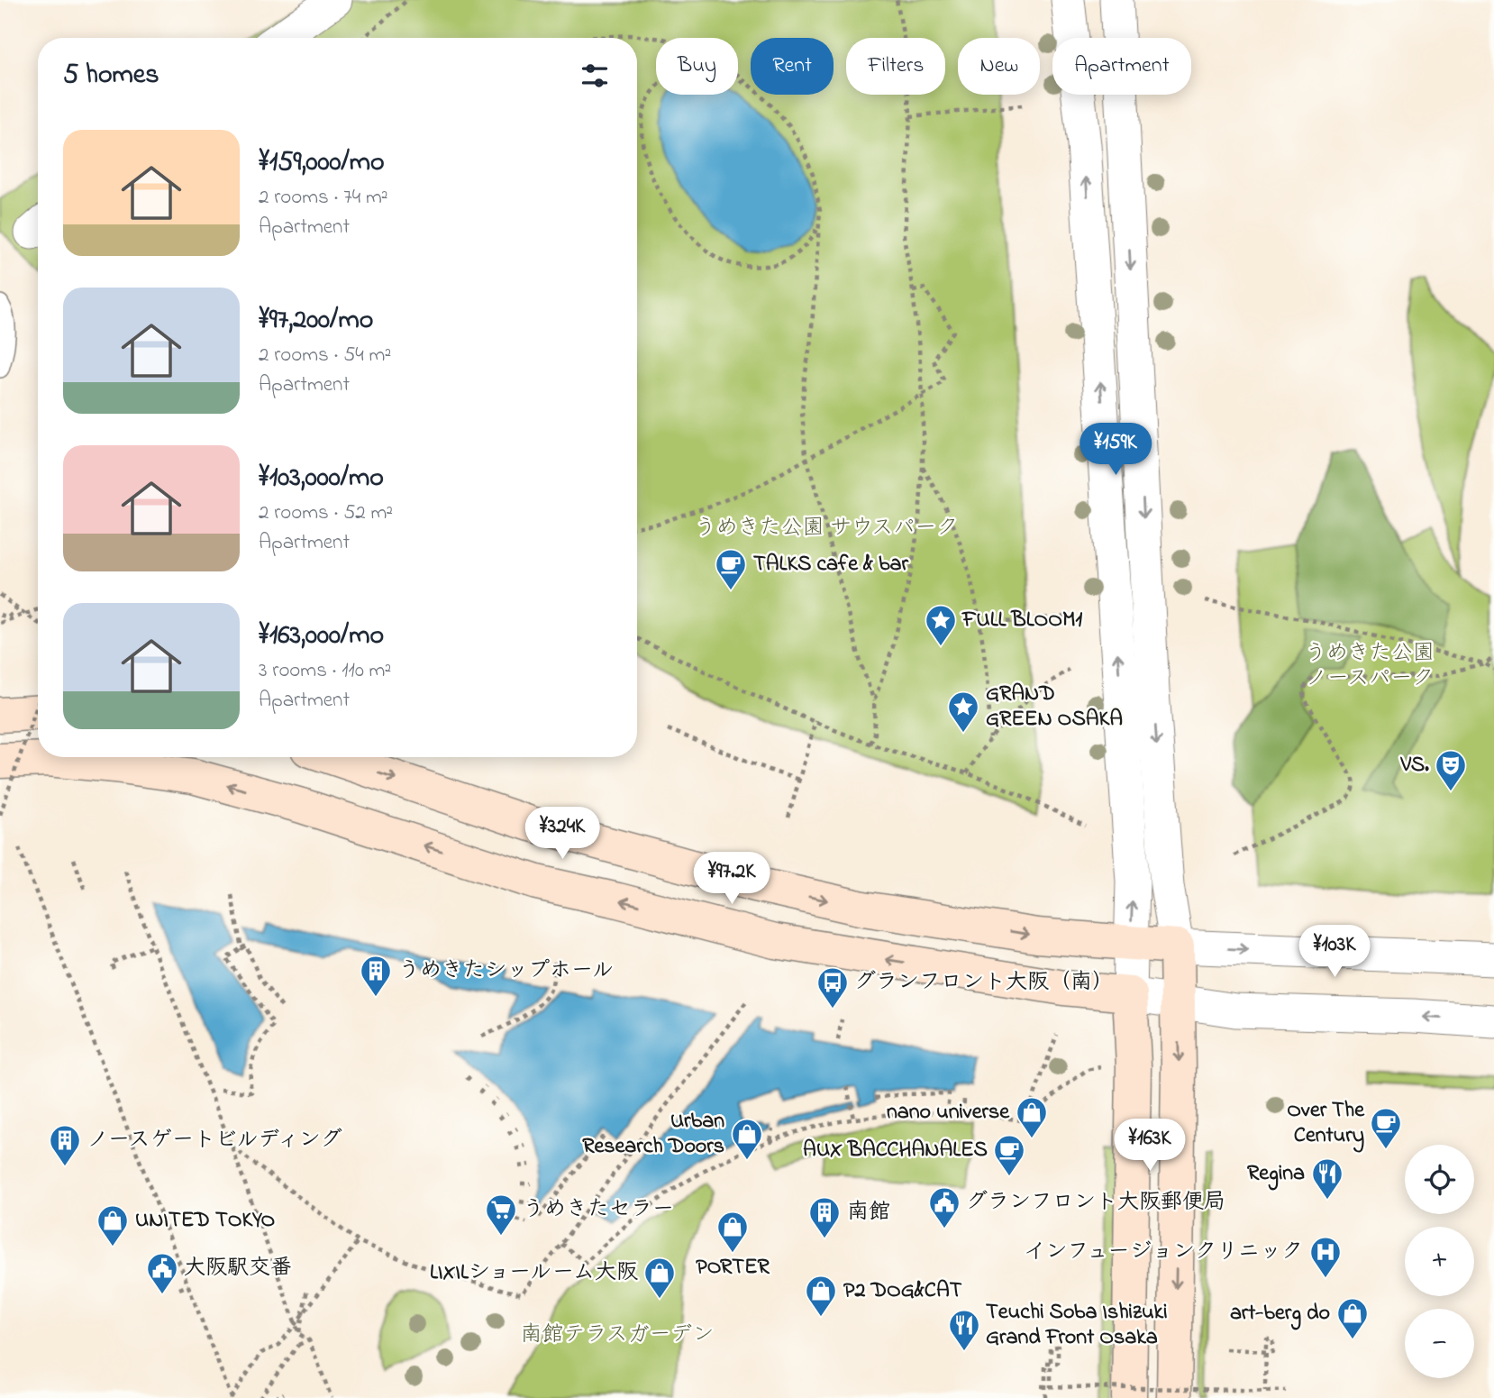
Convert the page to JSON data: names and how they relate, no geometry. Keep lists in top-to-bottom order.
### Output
{
  "parks": ["うめきた公園 サウスパーク", "うめきた公園 ノースパーク", "南館テラスガーデン"],
  "places": {
    "cafe": ["TALKS cafe & bar", "Over The Century", "AUX BACCHANALES"],
    "place": ["FULL BLOOM1", "GRAND GREEN OSAKA"],
    "theatre": ["VS."],
    "building": ["うめきたシップホール", "ノースゲートビルディング", "南館"],
    "bus stop": ["グランフロント大阪（南）"],
    "shop": [
      "nano universe",
      "Urban Research Doors",
      "UNITED TOKYO",
      "PORTER",
      "LIXILショールーム大阪",
      "P2 DOG&CAT",
      "art-berg do"
    ],
    "restaurant": ["Regina", "Teuchi Soba Ishizuki Grand Front Osaka"],
    "public building": ["グランフロント大阪郵便局", "大阪駅交番"],
    "supermarket": ["うめきたセラー"],
    "hospital": ["インフュージョンクリニック"]
  },
  "page": {
    "chip": [
      "Buy",
      "Rent",
      "Filters",
      "New",
      "Apartment"
    ],
    "heading": "5 homes",
    "list": [
      {
        "name": "¥159,000/mo",
        "note": "2 rooms · 74 m² · Apartment"
      },
      {
        "name": "¥97,200/mo",
        "note": "2 rooms · 54 m² · Apartment"
      },
      {
        "name": "¥103,000/mo",
        "note": "2 rooms · 52 m² · Apartment"
      },
      {
        "name": "¥163,000/mo",
        "note": "3 rooms · 110 m² · Apartment"
      }
    ],
    "price": [
      "¥159K",
      "¥324K",
      "¥97.2K",
      "¥103K",
      "¥163K"
    ],
    "map_buttons": ["+", "−"]
  }
}
